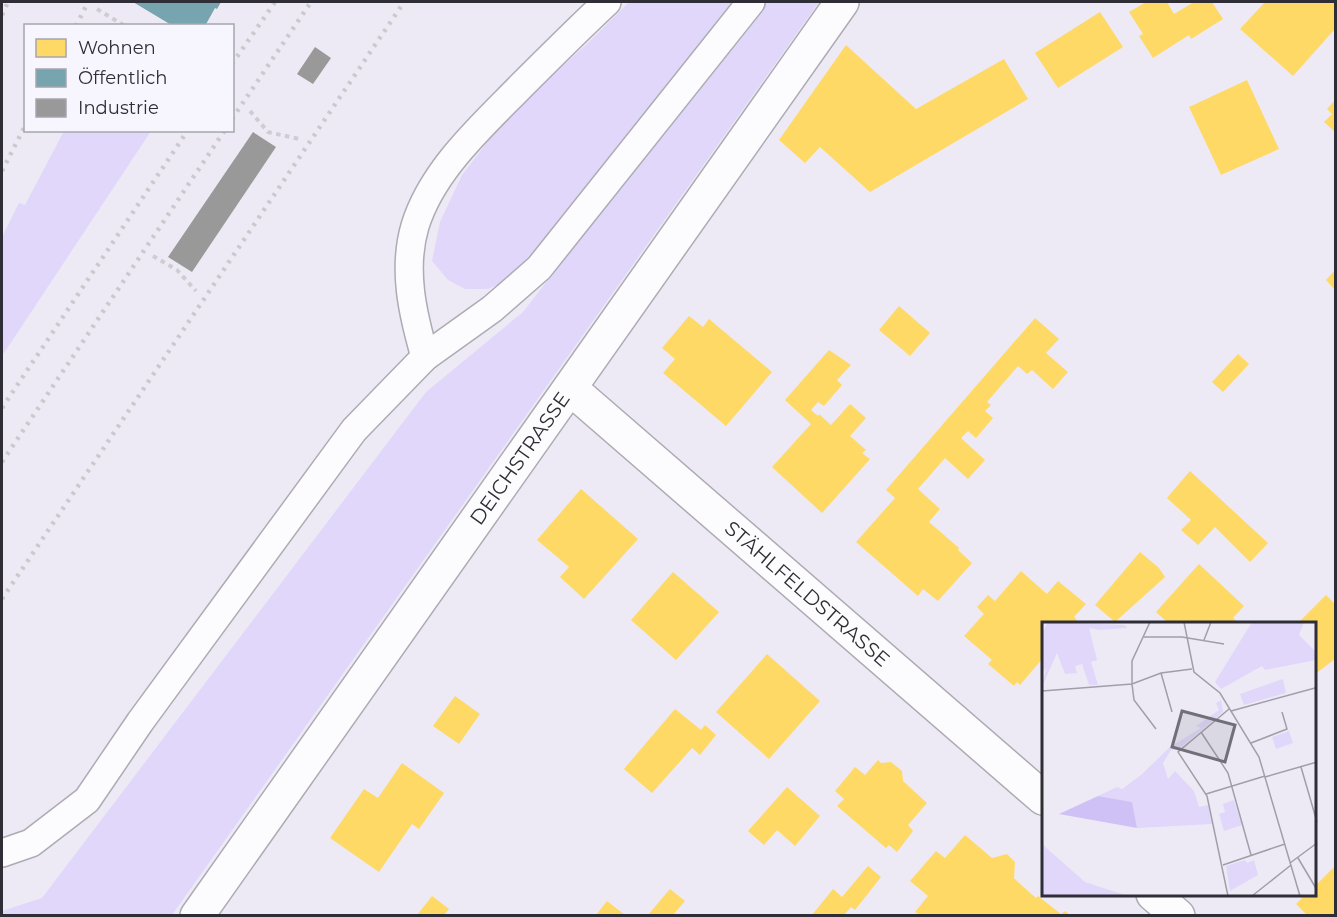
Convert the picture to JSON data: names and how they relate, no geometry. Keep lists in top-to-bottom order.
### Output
{
  "streets": {
    "street": ["DEICHSTRASSE", "STÄHLFELDSTRASSE"]
  },
  "crossings": [
    ["DEICHSTRASSE", "STÄHLFELDSTRASSE"]
  ],
  "legend": ["Wohnen", "Öffentlich", "Industrie"]
}
